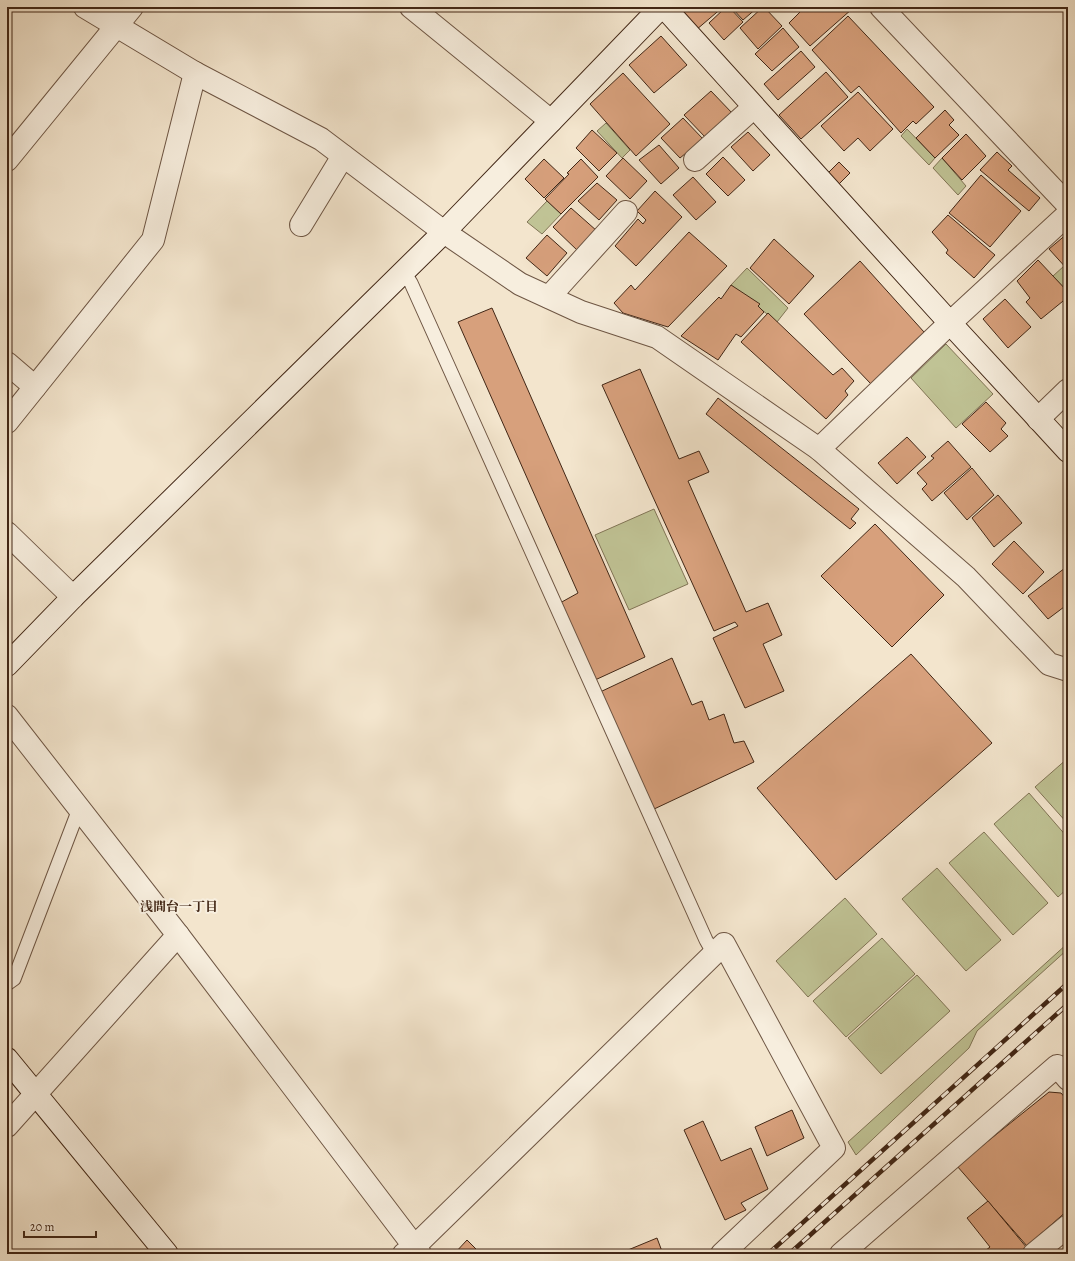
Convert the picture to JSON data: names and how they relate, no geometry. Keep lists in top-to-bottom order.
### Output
{
  "districts": ["浅間台一丁目"],
  "scale_bar": "20 m"
}
